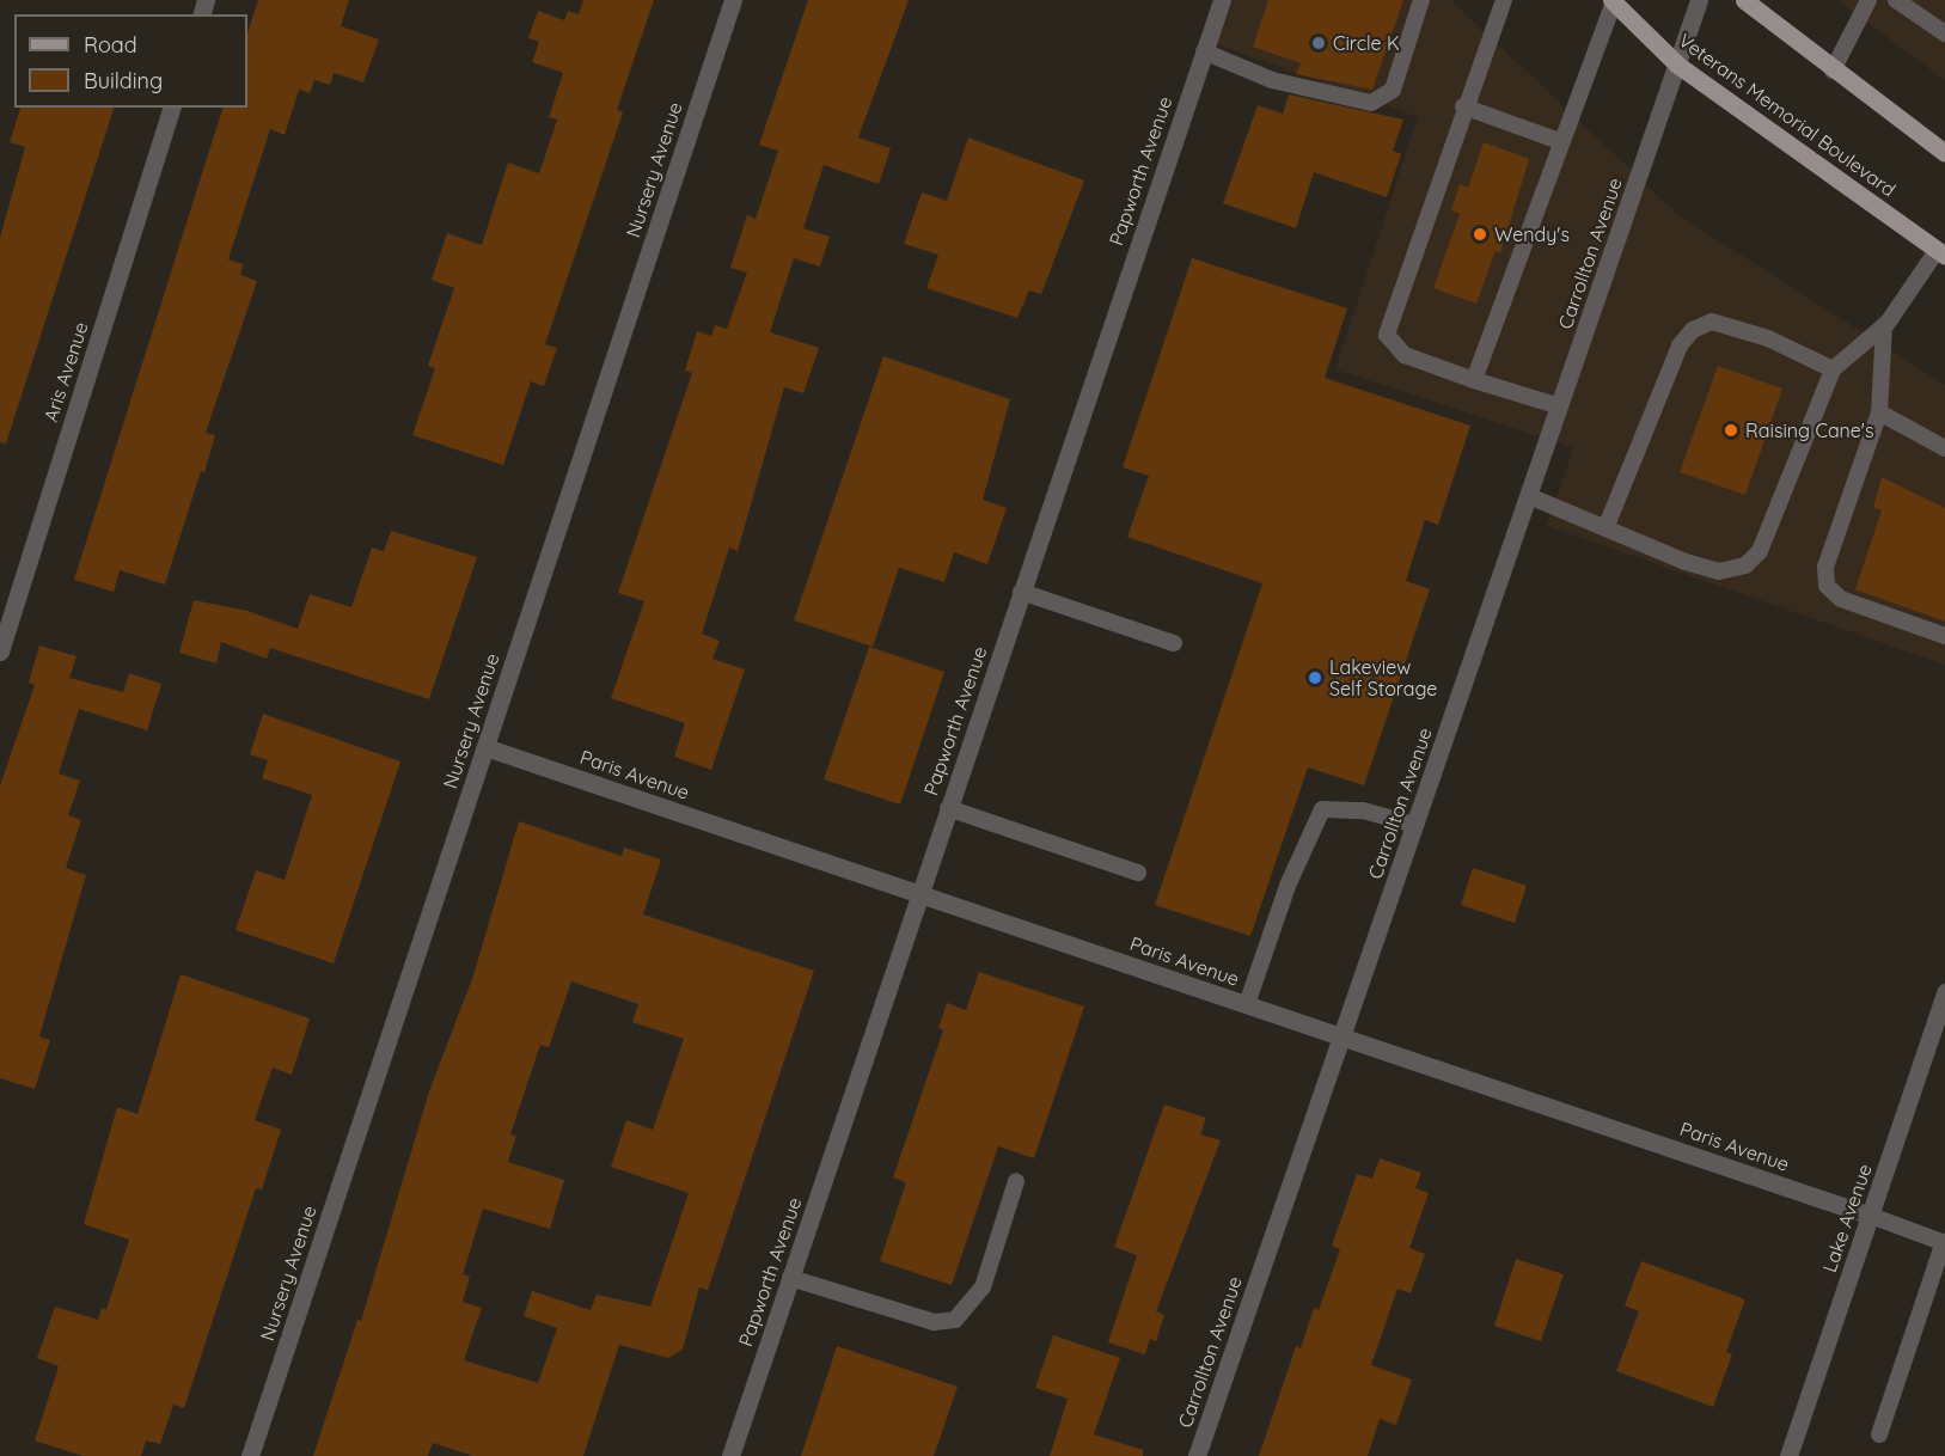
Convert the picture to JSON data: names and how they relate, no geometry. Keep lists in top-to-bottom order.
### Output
{
  "streets": {
    "main road": ["Veterans Memorial Boulevard"],
    "street": [
      "Nursery Avenue",
      "Papworth Avenue",
      "Carrollton Avenue",
      "Aris Avenue",
      "Paris Avenue",
      "Lake Avenue"
    ]
  },
  "crossings": [
    ["Veterans Memorial Boulevard", "Carrollton Avenue"],
    ["Nursery Avenue", "Paris Avenue"],
    ["Papworth Avenue", "Paris Avenue"],
    ["Carrollton Avenue", "Paris Avenue"],
    ["Paris Avenue", "Lake Avenue"]
  ],
  "places": [
    "Circle K",
    "Wendy's",
    "Raising Cane's",
    "Lakeview Self Storage"
  ],
  "legend": ["Road", "Building"]
}
